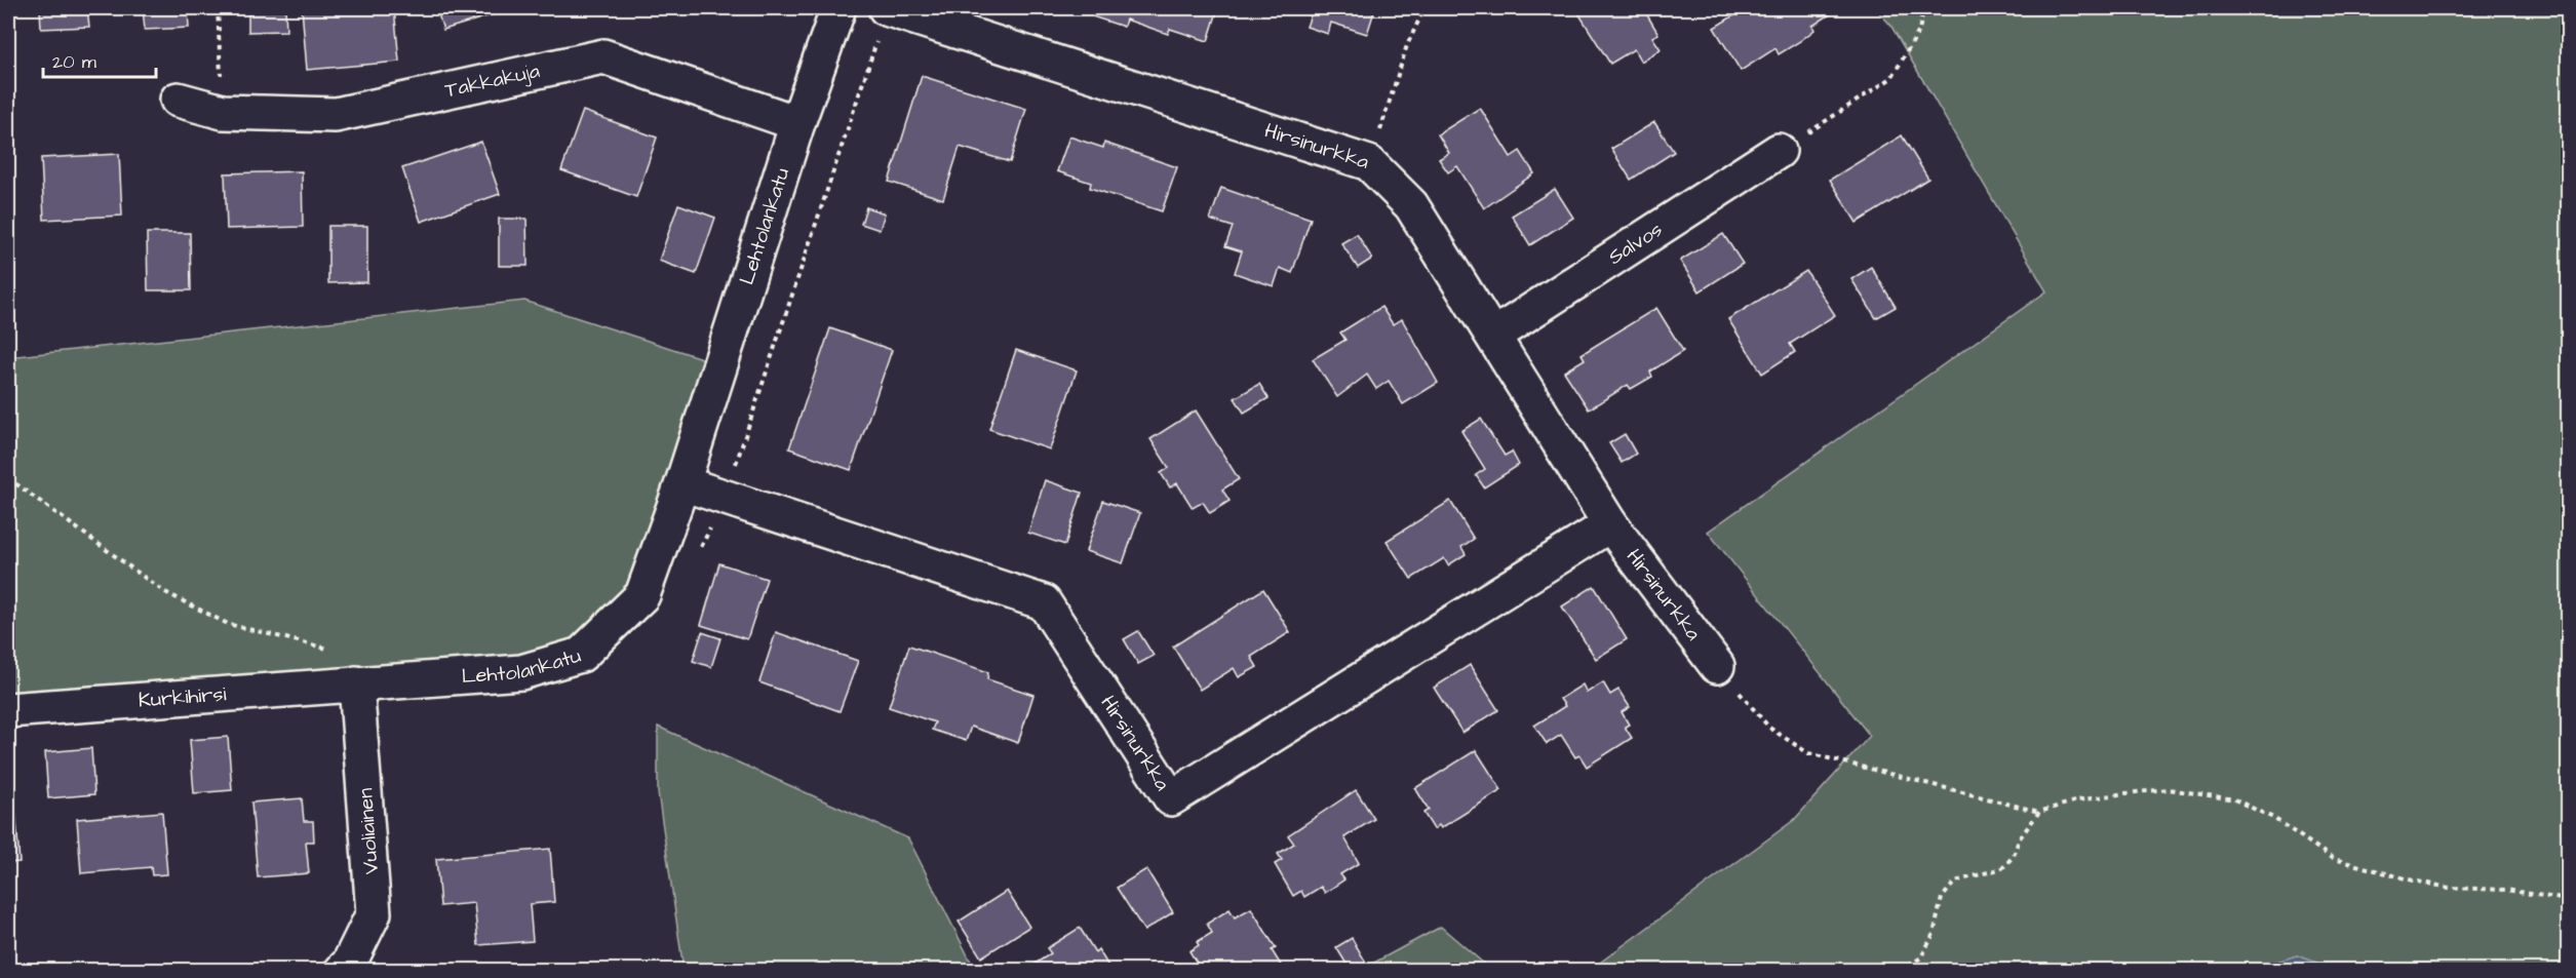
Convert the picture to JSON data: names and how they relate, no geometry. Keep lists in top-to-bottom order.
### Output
{
  "streets": {
    "street": [
      "Takkakuja",
      "Hirsinurkka",
      "Lehtolankatu",
      "Salvos",
      "Kurkihirsi",
      "Vuoliainen"
    ]
  },
  "crossings": [
    ["Takkakuja", "Lehtolankatu"],
    ["Hirsinurkka", "Lehtolankatu"],
    ["Hirsinurkka", "Salvos"],
    ["Lehtolankatu", "Kurkihirsi"],
    ["Lehtolankatu", "Vuoliainen"],
    ["Kurkihirsi", "Vuoliainen"]
  ],
  "scale_bar": "20 m"
}
